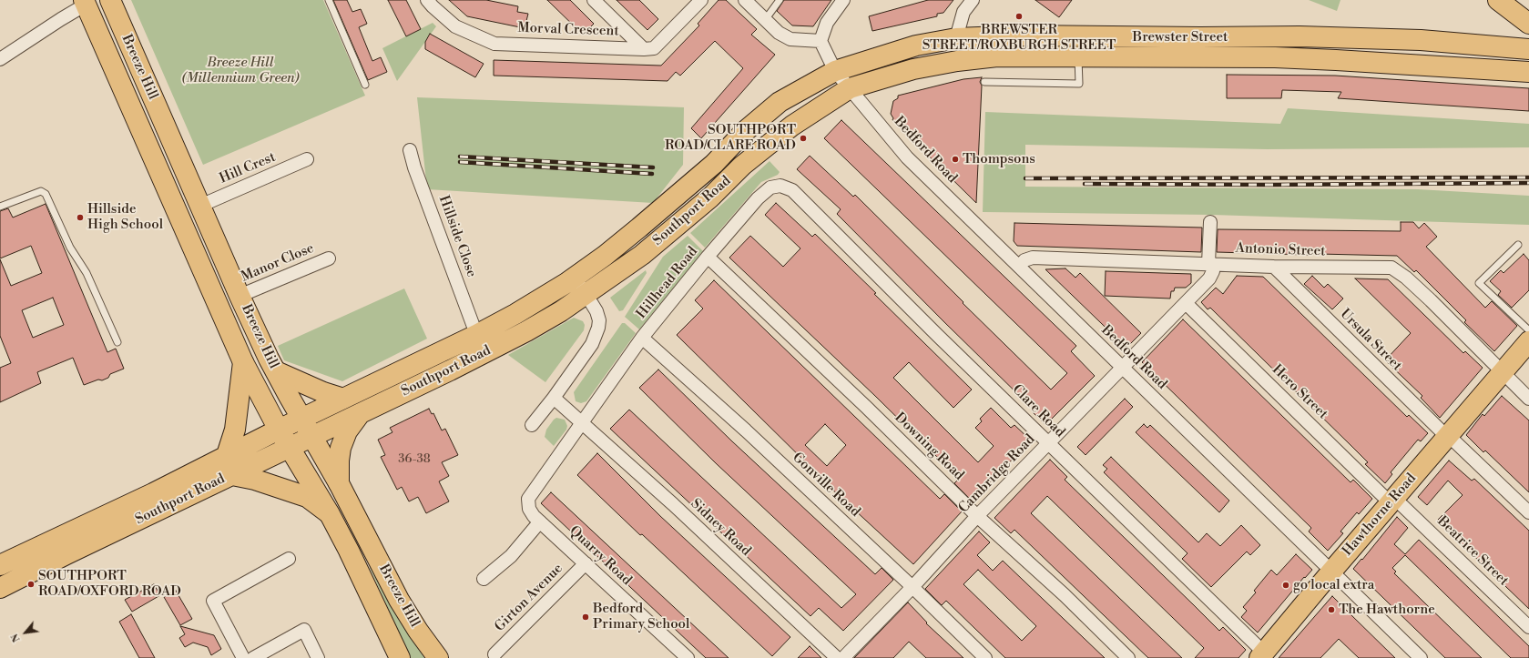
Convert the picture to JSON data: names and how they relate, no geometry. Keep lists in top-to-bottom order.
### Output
{
  "streets": {
    "main road": [
      "Brewster Street",
      "Breeze Hill",
      "Southport Road",
      "Hawthorne Road"
    ],
    "street": [
      "Morval Crescent",
      "Bedford Road",
      "Hill Crest",
      "Hillside Close",
      "Antonio Street",
      "Manor Close",
      "Hillhead Road",
      "Ursula Street",
      "Hero Street",
      "Clare Road",
      "Downing Road",
      "Cambridge Road",
      "Gonville Road",
      "Sidney Road",
      "Beatrice Street",
      "Quarry Road",
      "Girton Avenue"
    ]
  },
  "crossings": [
    ["Brewster Street", "Bedford Road"],
    ["Brewster Street", "Southport Road"],
    ["Breeze Hill", "Hill Crest"],
    ["Breeze Hill", "Southport Road"],
    ["Breeze Hill", "Manor Close"],
    ["Bedford Road", "Southport Road"],
    ["Bedford Road", "Antonio Street"],
    ["Bedford Road", "Cambridge Road"],
    ["Bedford Road", "Hawthorne Road"],
    ["Southport Road", "Hillside Close"],
    ["Antonio Street", "Ursula Street"],
    ["Antonio Street", "Cambridge Road"],
    ["Antonio Street", "Hawthorne Road"],
    ["Hillhead Road", "Clare Road"],
    ["Hillhead Road", "Downing Road"],
    ["Hillhead Road", "Gonville Road"],
    ["Hillhead Road", "Sidney Road"],
    ["Hillhead Road", "Quarry Road"],
    ["Ursula Street", "Hawthorne Road"],
    ["Hero Street", "Cambridge Road"],
    ["Hero Street", "Hawthorne Road"],
    ["Hero Street", "Beatrice Street"],
    ["Clare Road", "Cambridge Road"],
    ["Clare Road", "Hawthorne Road"],
    ["Downing Road", "Cambridge Road"],
    ["Cambridge Road", "Gonville Road"],
    ["Hawthorne Road", "Beatrice Street"],
    ["Quarry Road", "Girton Avenue"]
  ],
  "parks": ["Breeze Hill (Millennium Green)"],
  "places": [
    "BREWSTER STREET/ROXBURGH STREET",
    "SOUTHPORT ROAD/CLARE ROAD",
    "Thompsons",
    "Hillside High School",
    "SOUTHPORT ROAD/OXFORD ROAD",
    "go local extra",
    "The Hawthorne",
    "Bedford Primary School"
  ],
  "house_numbers": ["36-38"],
  "north": "bottom left"
}
